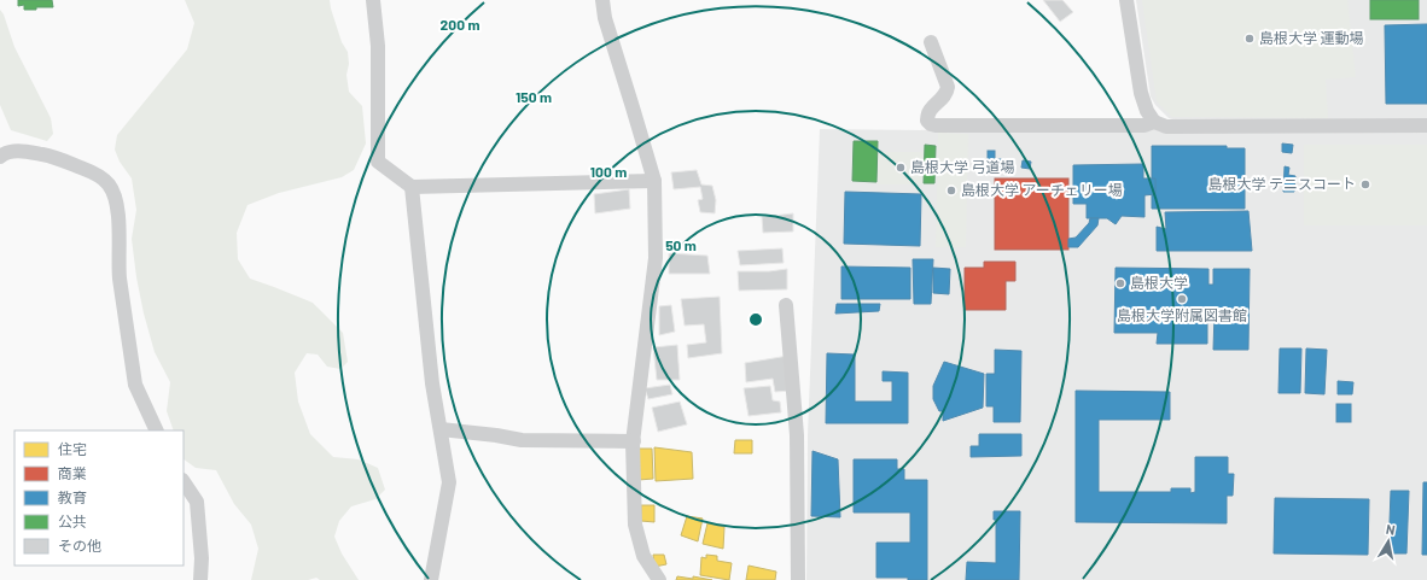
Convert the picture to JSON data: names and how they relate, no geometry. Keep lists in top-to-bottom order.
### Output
{
  "places": [
    "島根大学 運動場",
    "島根大学 弓道場",
    "島根大学 テニスコート",
    "島根大学 アーチェリー場",
    "島根大学",
    "島根大学附属図書館"
  ],
  "legend": [
    "住宅",
    "商業",
    "教育",
    "公共",
    "その他"
  ],
  "north": "top",
  "rings": [
    "200 m",
    "150 m",
    "100 m",
    "50 m"
  ]
}
